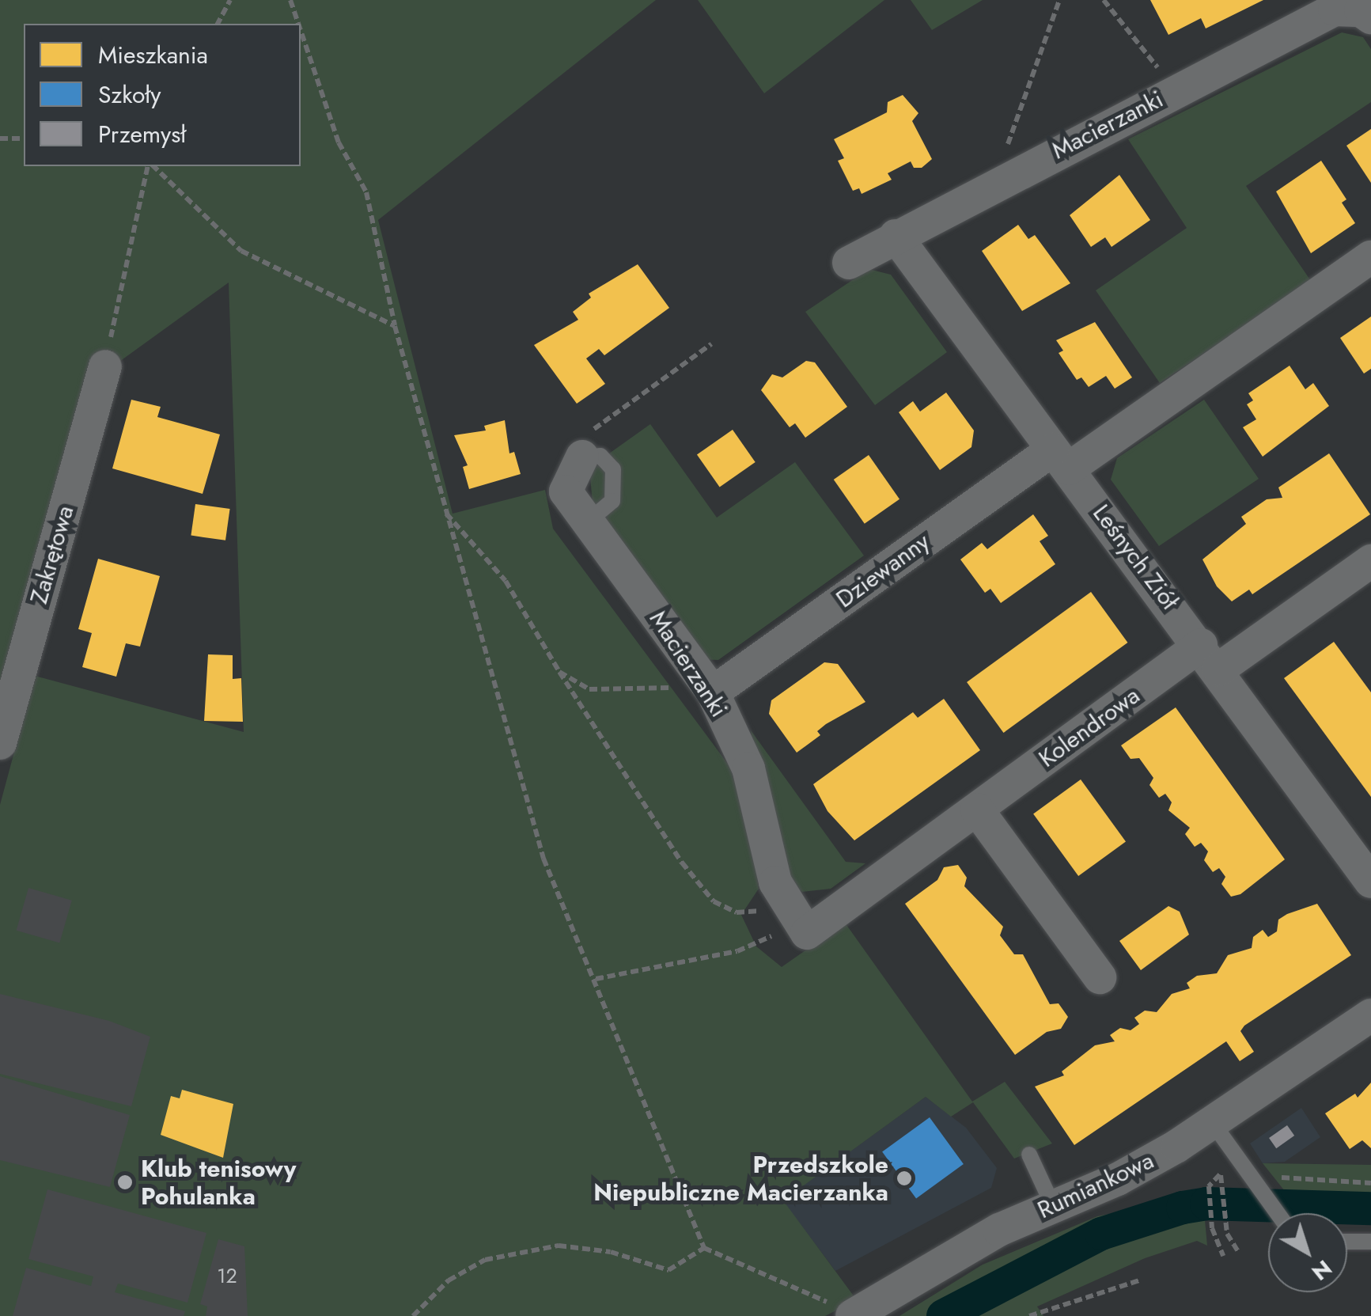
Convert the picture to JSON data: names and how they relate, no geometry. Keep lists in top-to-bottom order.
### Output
{
  "streets": {
    "street": [
      "Macierzanki",
      "Zakrętowa",
      "Leśnych Ziół",
      "Dziewanny",
      "Kolendrowa",
      "Rumiankowa"
    ]
  },
  "crossings": [
    ["Macierzanki", "Leśnych Ziół"],
    ["Macierzanki", "Dziewanny"],
    ["Macierzanki", "Kolendrowa"],
    ["Leśnych Ziół", "Dziewanny"],
    ["Leśnych Ziół", "Kolendrowa"]
  ],
  "places": ["Przedszkole Niepubliczne Macierzanka", "Klub tenisowy Pohulanka"],
  "house_numbers": ["12"],
  "legend": ["Mieszkania", "Szkoły", "Przemysł"],
  "north": "bottom right"
}
